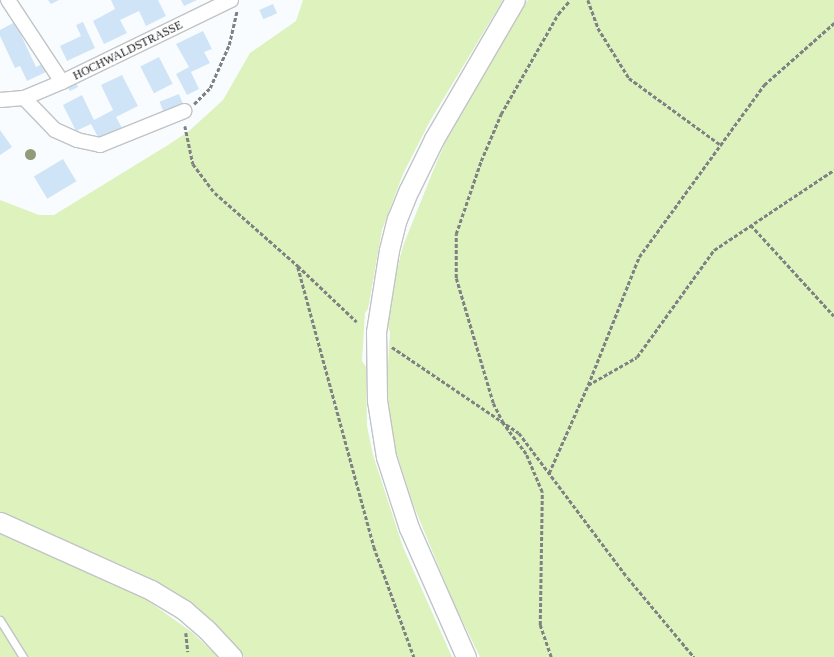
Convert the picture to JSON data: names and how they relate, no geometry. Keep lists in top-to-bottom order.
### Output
{
  "streets": {
    "street": ["HOCHWALDSTRASSE"]
  }
}
